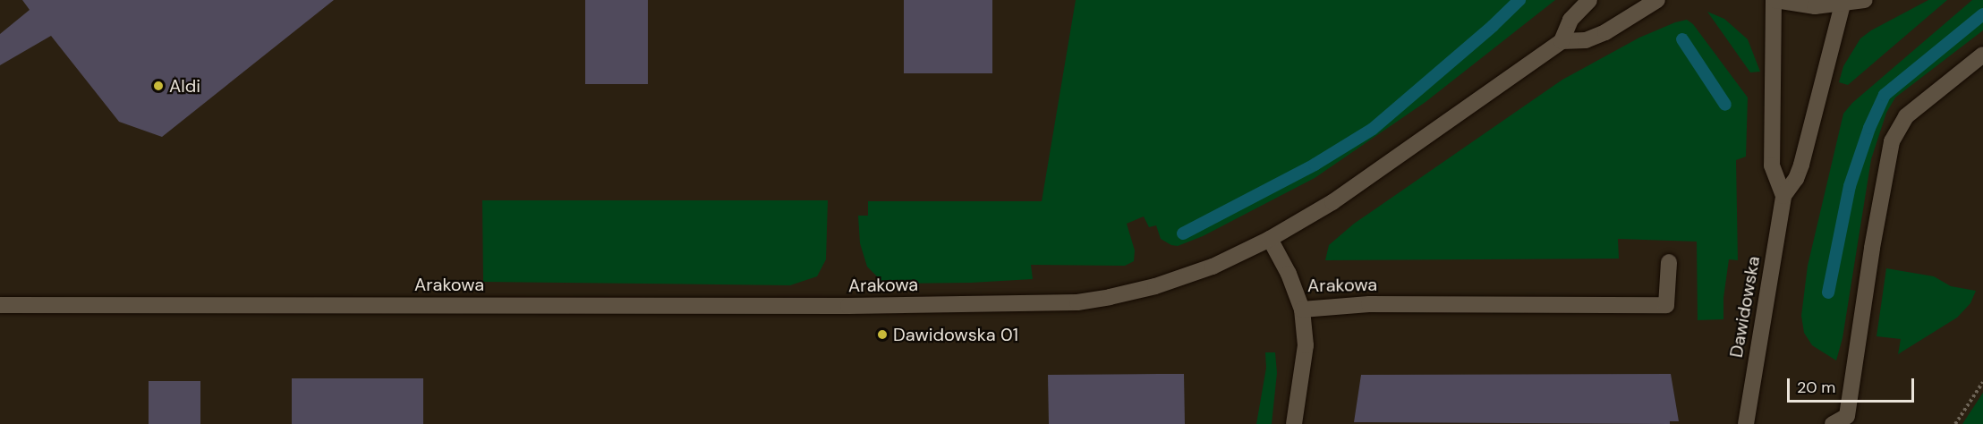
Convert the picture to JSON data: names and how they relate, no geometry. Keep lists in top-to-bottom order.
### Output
{
  "streets": {
    "street": ["Arakowa", "Dawidowska"]
  },
  "places": ["Aldi", "Dawidowska 01"],
  "scale_bar": "20 m"
}
